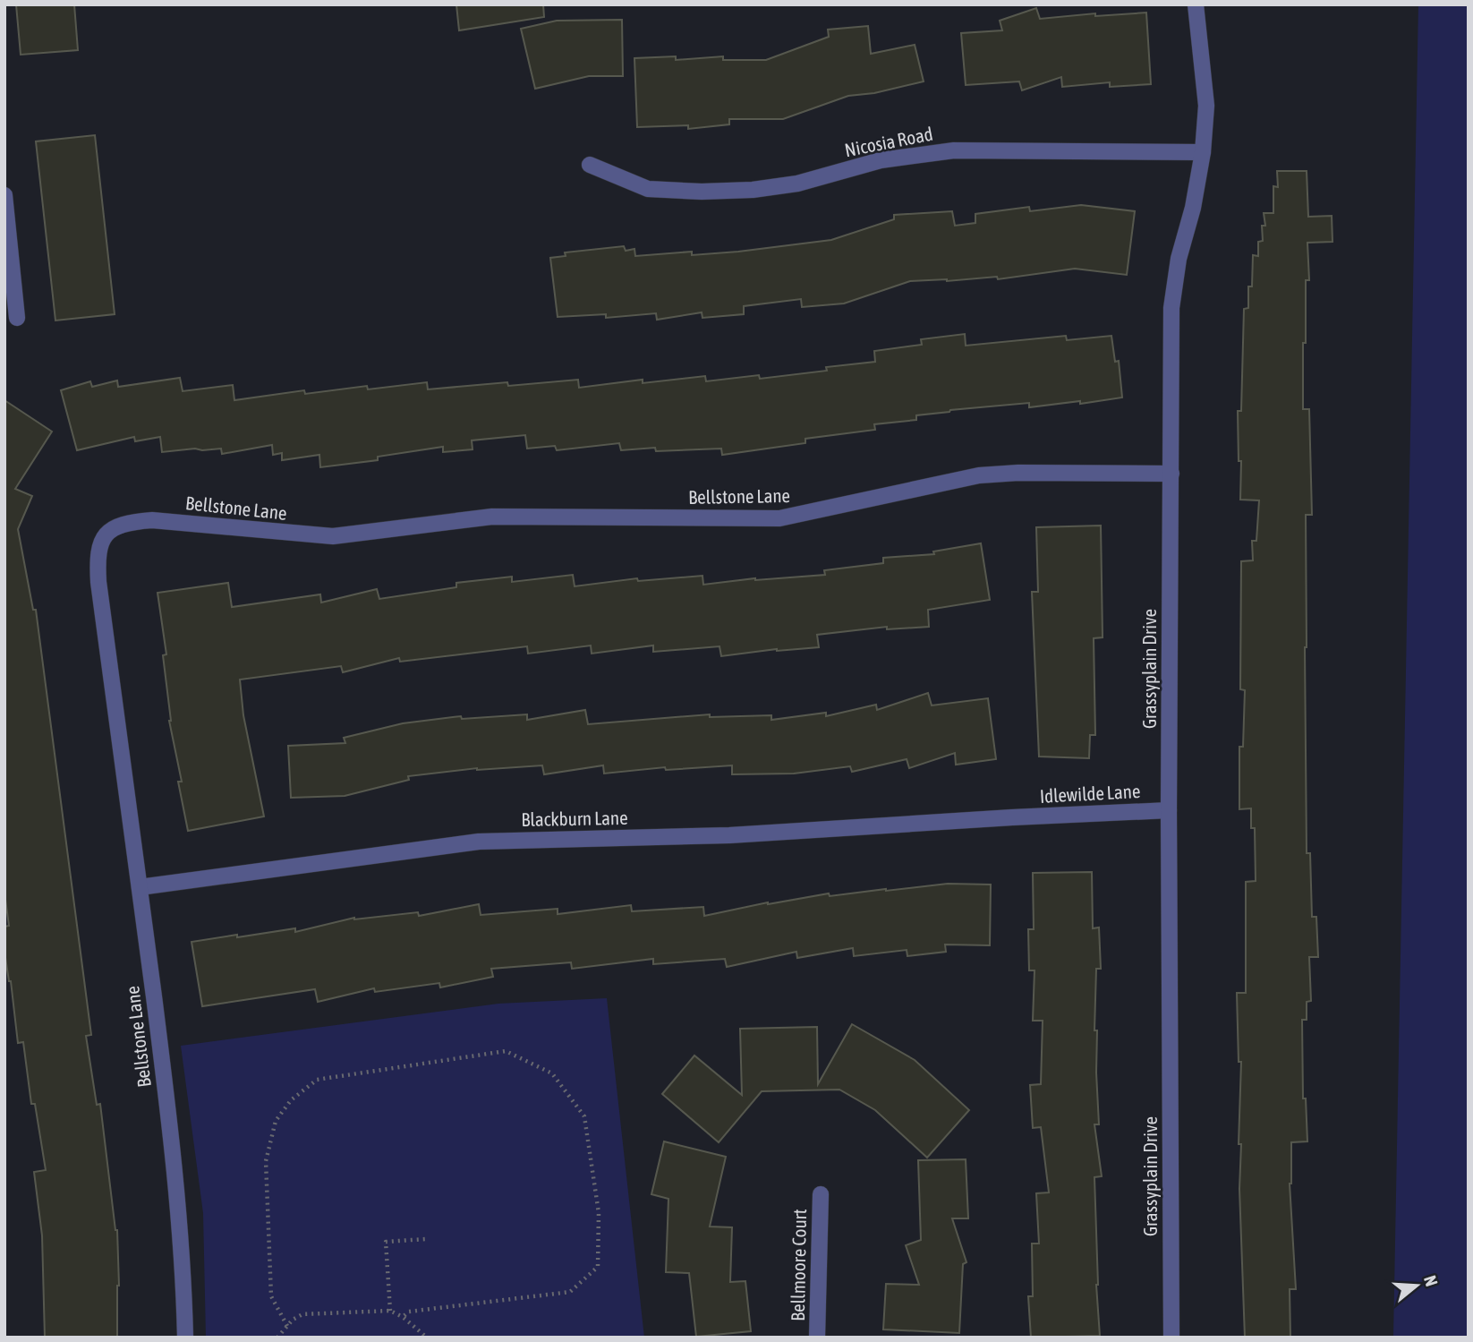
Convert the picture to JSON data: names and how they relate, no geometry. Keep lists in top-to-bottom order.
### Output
{
  "streets": {
    "street": [
      "Nicosia Road",
      "Bellstone Lane",
      "Grassyplain Drive",
      "Idlewilde Lane",
      "Blackburn Lane",
      "Bellmoore Court"
    ]
  },
  "crossings": [
    ["Nicosia Road", "Grassyplain Drive"],
    ["Bellstone Lane", "Grassyplain Drive"],
    ["Bellstone Lane", "Blackburn Lane"],
    ["Grassyplain Drive", "Idlewilde Lane"],
    ["Idlewilde Lane", "Blackburn Lane"]
  ],
  "north": "right"
}
